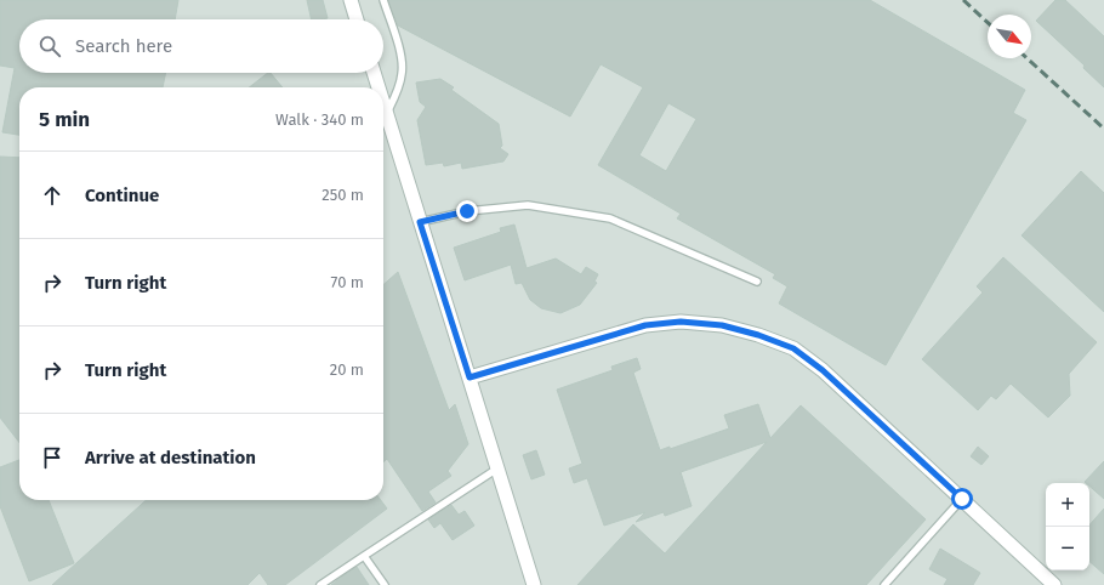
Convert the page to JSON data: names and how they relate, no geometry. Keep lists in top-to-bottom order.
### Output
{
  "north": "bottom right",
  "page": {
    "search": "Search here",
    "heading": ["5 min", "Walk · 340 m"],
    "list": [
      ["Continue", "250 m"],
      ["Turn right", "70 m"],
      ["Turn right", "20 m"],
      "Arrive at destination"
    ],
    "map_buttons": ["+", "−"]
  }
}
